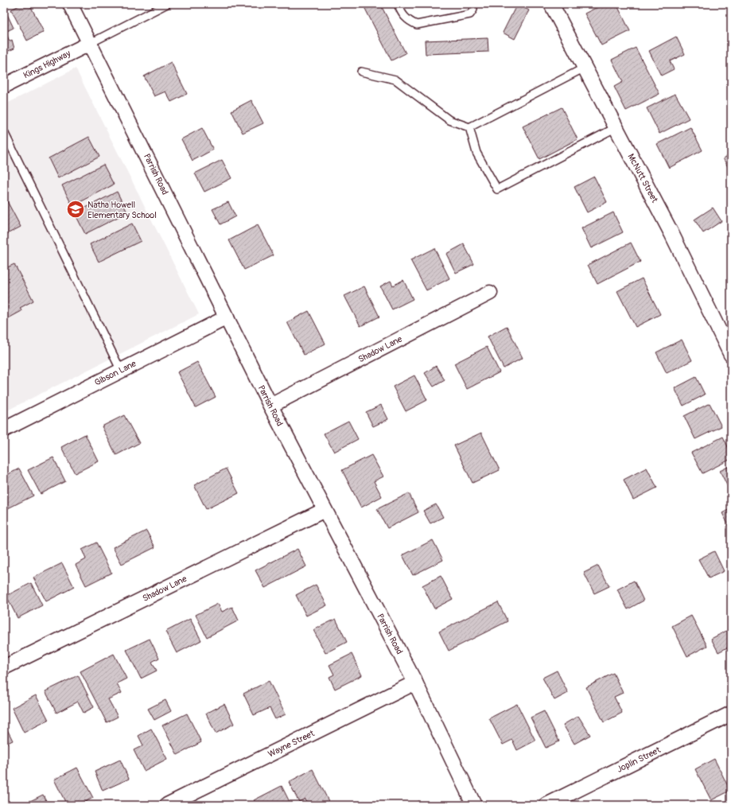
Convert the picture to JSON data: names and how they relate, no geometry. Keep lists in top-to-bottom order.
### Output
{
  "streets": {
    "street": [
      "Kings Highway",
      "Parrish Road",
      "McNutt Street",
      "Shadow Lane",
      "Gibson Lane",
      "Wayne Street",
      "Joplin Street"
    ]
  },
  "crossings": [
    ["Kings Highway", "Parrish Road"],
    ["Parrish Road", "Shadow Lane"],
    ["Parrish Road", "Gibson Lane"],
    ["Parrish Road", "Wayne Street"]
  ],
  "places": {
    "school or university": ["Natha Howell Elementary School"]
  }
}
